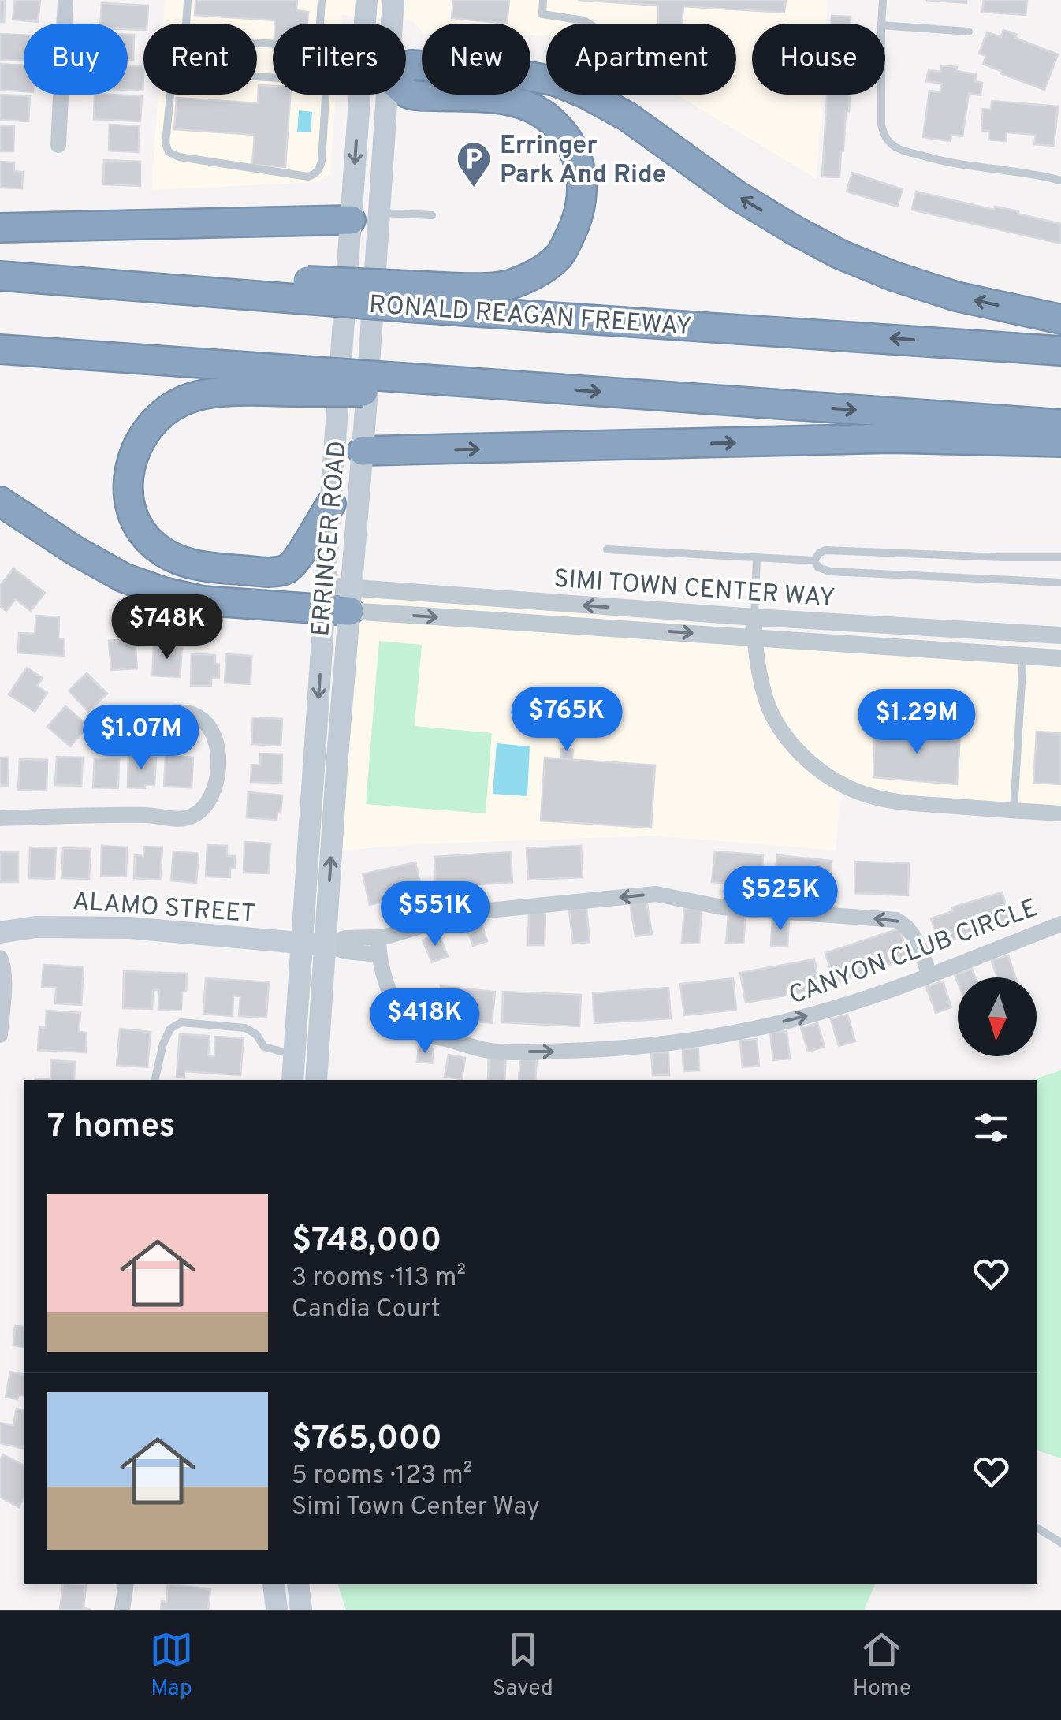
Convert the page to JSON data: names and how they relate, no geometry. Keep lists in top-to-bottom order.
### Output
{
  "streets": {
    "highway": ["RONALD REAGAN FREEWAY"],
    "main road": ["ERRINGER ROAD", "ALAMO STREET"],
    "street": ["SIMI TOWN CENTER WAY", "CANYON CLUB CIRCLE"]
  },
  "crossings": [
    ["ERRINGER ROAD", "SIMI TOWN CENTER WAY"],
    ["ERRINGER ROAD", "ALAMO STREET"],
    ["ALAMO STREET", "CANYON CLUB CIRCLE"]
  ],
  "one_way": ["ALAMO STREET", "CANYON CLUB CIRCLE"],
  "places": {
    "parking": ["Erringer Park And Ride"]
  },
  "north": "bottom",
  "page": {
    "chip": [
      "Buy",
      "Rent",
      "Filters",
      "New",
      "Apartment",
      "House"
    ],
    "price": [
      "$748K",
      "$765K",
      "$1.29M",
      "$1.07M",
      "$525K",
      "$551K",
      "$418K"
    ],
    "heading": "7 homes",
    "list": [
      {
        "name": "$748,000",
        "note": "3 rooms · 113 m² · Candia Court"
      },
      {
        "name": "$765,000",
        "note": "5 rooms · 123 m² · Simi Town Center Way"
      }
    ],
    "tabs": ["Map", "Saved", "Home"]
  }
}
